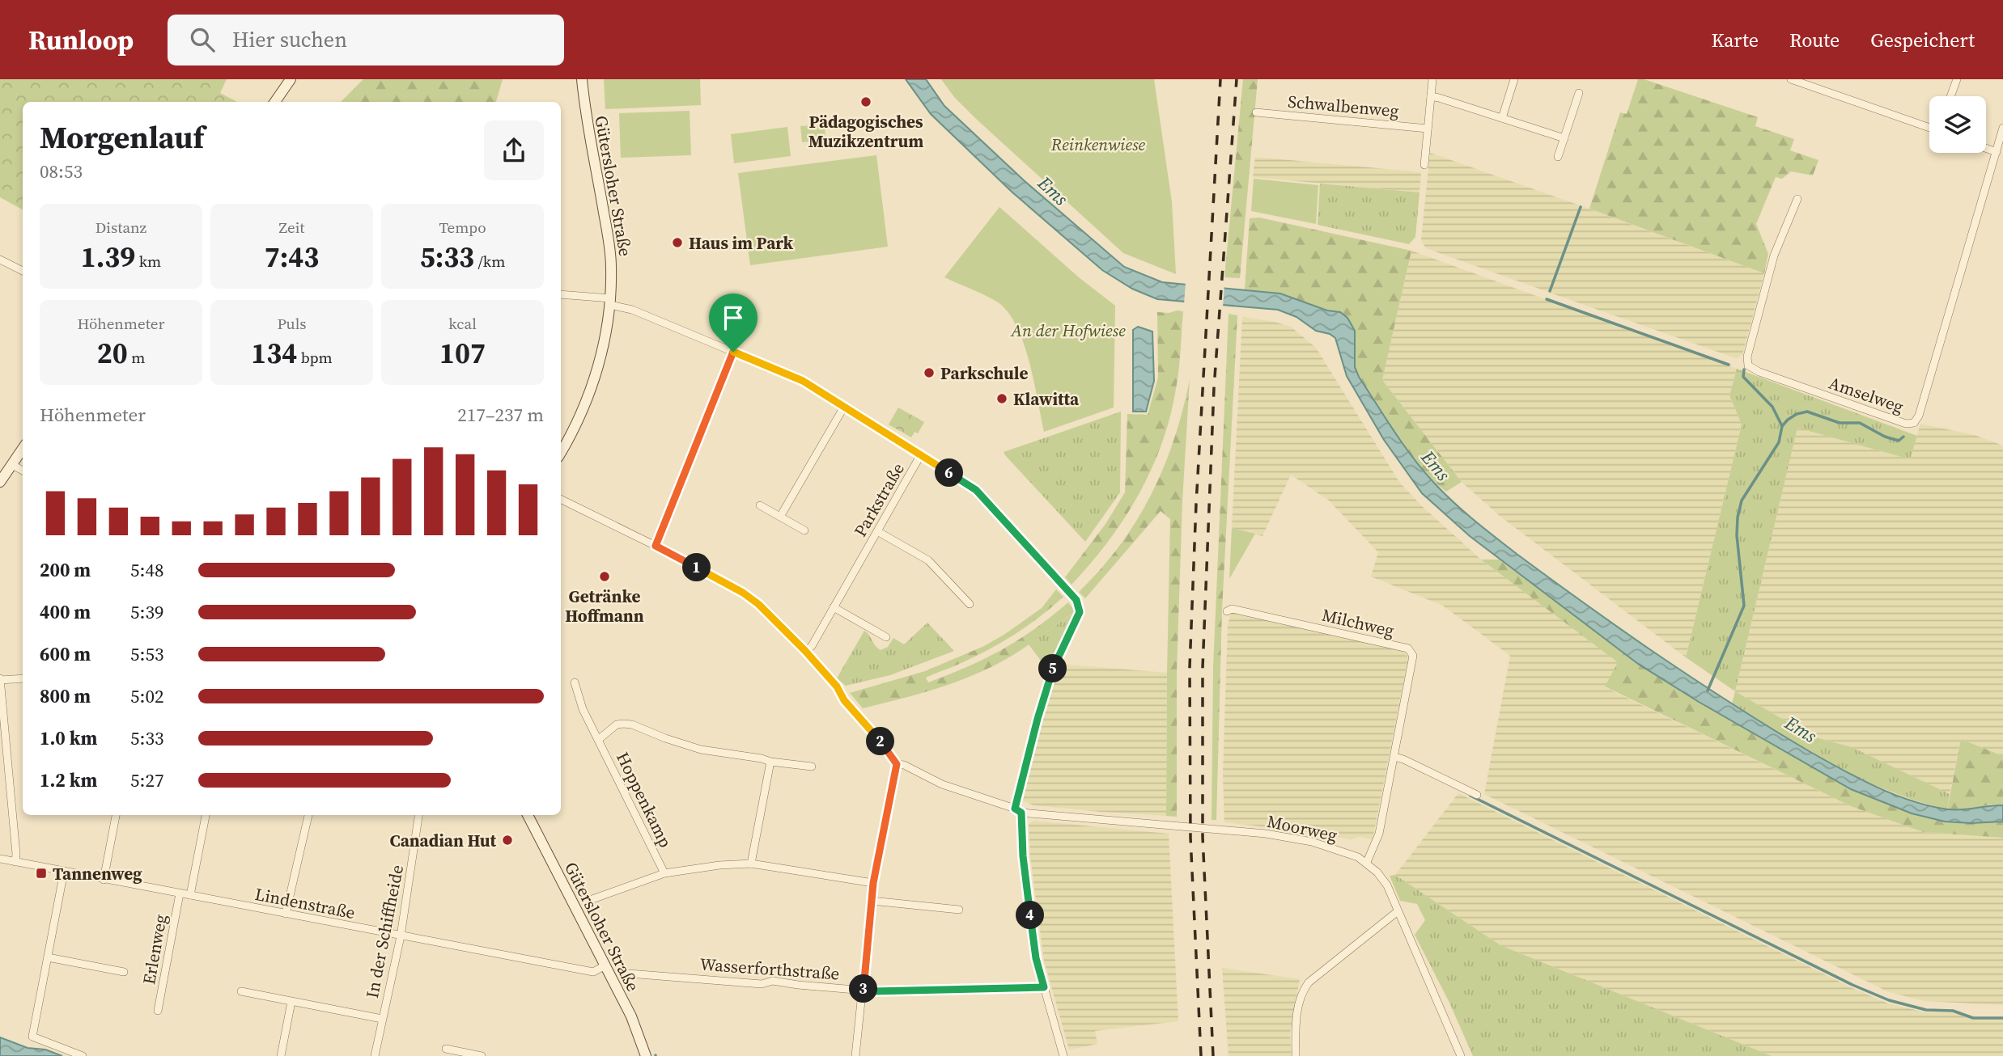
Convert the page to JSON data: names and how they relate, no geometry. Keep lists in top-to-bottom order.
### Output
{
  "streets": {
    "main road": ["Gütersloher Straße"],
    "street": [
      "Schwalbenweg",
      "Amselweg",
      "Parkstraße",
      "Milchweg",
      "Hoppenkamp",
      "Moorweg",
      "Lindenstraße",
      "In der Schiffheide",
      "Erlenweg",
      "Wasserforthstraße"
    ]
  },
  "crossings": [
    ["Gütersloher Straße", "Parkstraße"],
    ["Gütersloher Straße", "Lindenstraße"],
    ["Milchweg", "Moorweg"],
    ["Lindenstraße", "In der Schiffheide"],
    ["Lindenstraße", "Erlenweg"]
  ],
  "water": ["Ems"],
  "parks": ["Reinkenwiese", "An der Hofwiese"],
  "places": {
    "other": [
      "Pädagogisches Muzikzentrum",
      "Haus im Park",
      "Parkschule",
      "Klawitta",
      "Getränke Hoffmann",
      "Canadian Hut"
    ],
    "transit": ["Tannenweg"]
  },
  "page": {
    "header": "Runloop",
    "search": "Hier suchen",
    "nav": ["Karte", "Route", "Gespeichert"],
    "heading": ["Morgenlauf", "08:53"],
    "stats": [
      ["Distanz", "1.39 km"],
      ["Zeit", "7:43"],
      ["Tempo", "5:33 /km"],
      ["Höhenmeter", "20 m"],
      ["Puls", "134 bpm"],
      ["kcal", "107"]
    ],
    "chart": ["Höhenmeter", "217–237 m"],
    "pins": [
      "6",
      "1",
      "5",
      "2",
      "4",
      "3"
    ],
    "list": [
      {
        "name": "200 m",
        "note": "5:48"
      },
      {
        "name": "400 m",
        "note": "5:39"
      },
      {
        "name": "600 m",
        "note": "5:53"
      },
      {
        "name": "800 m",
        "note": "5:02"
      },
      {
        "name": "1.0 km",
        "note": "5:33"
      },
      {
        "name": "1.2 km",
        "note": "5:27"
      }
    ]
  }
}
